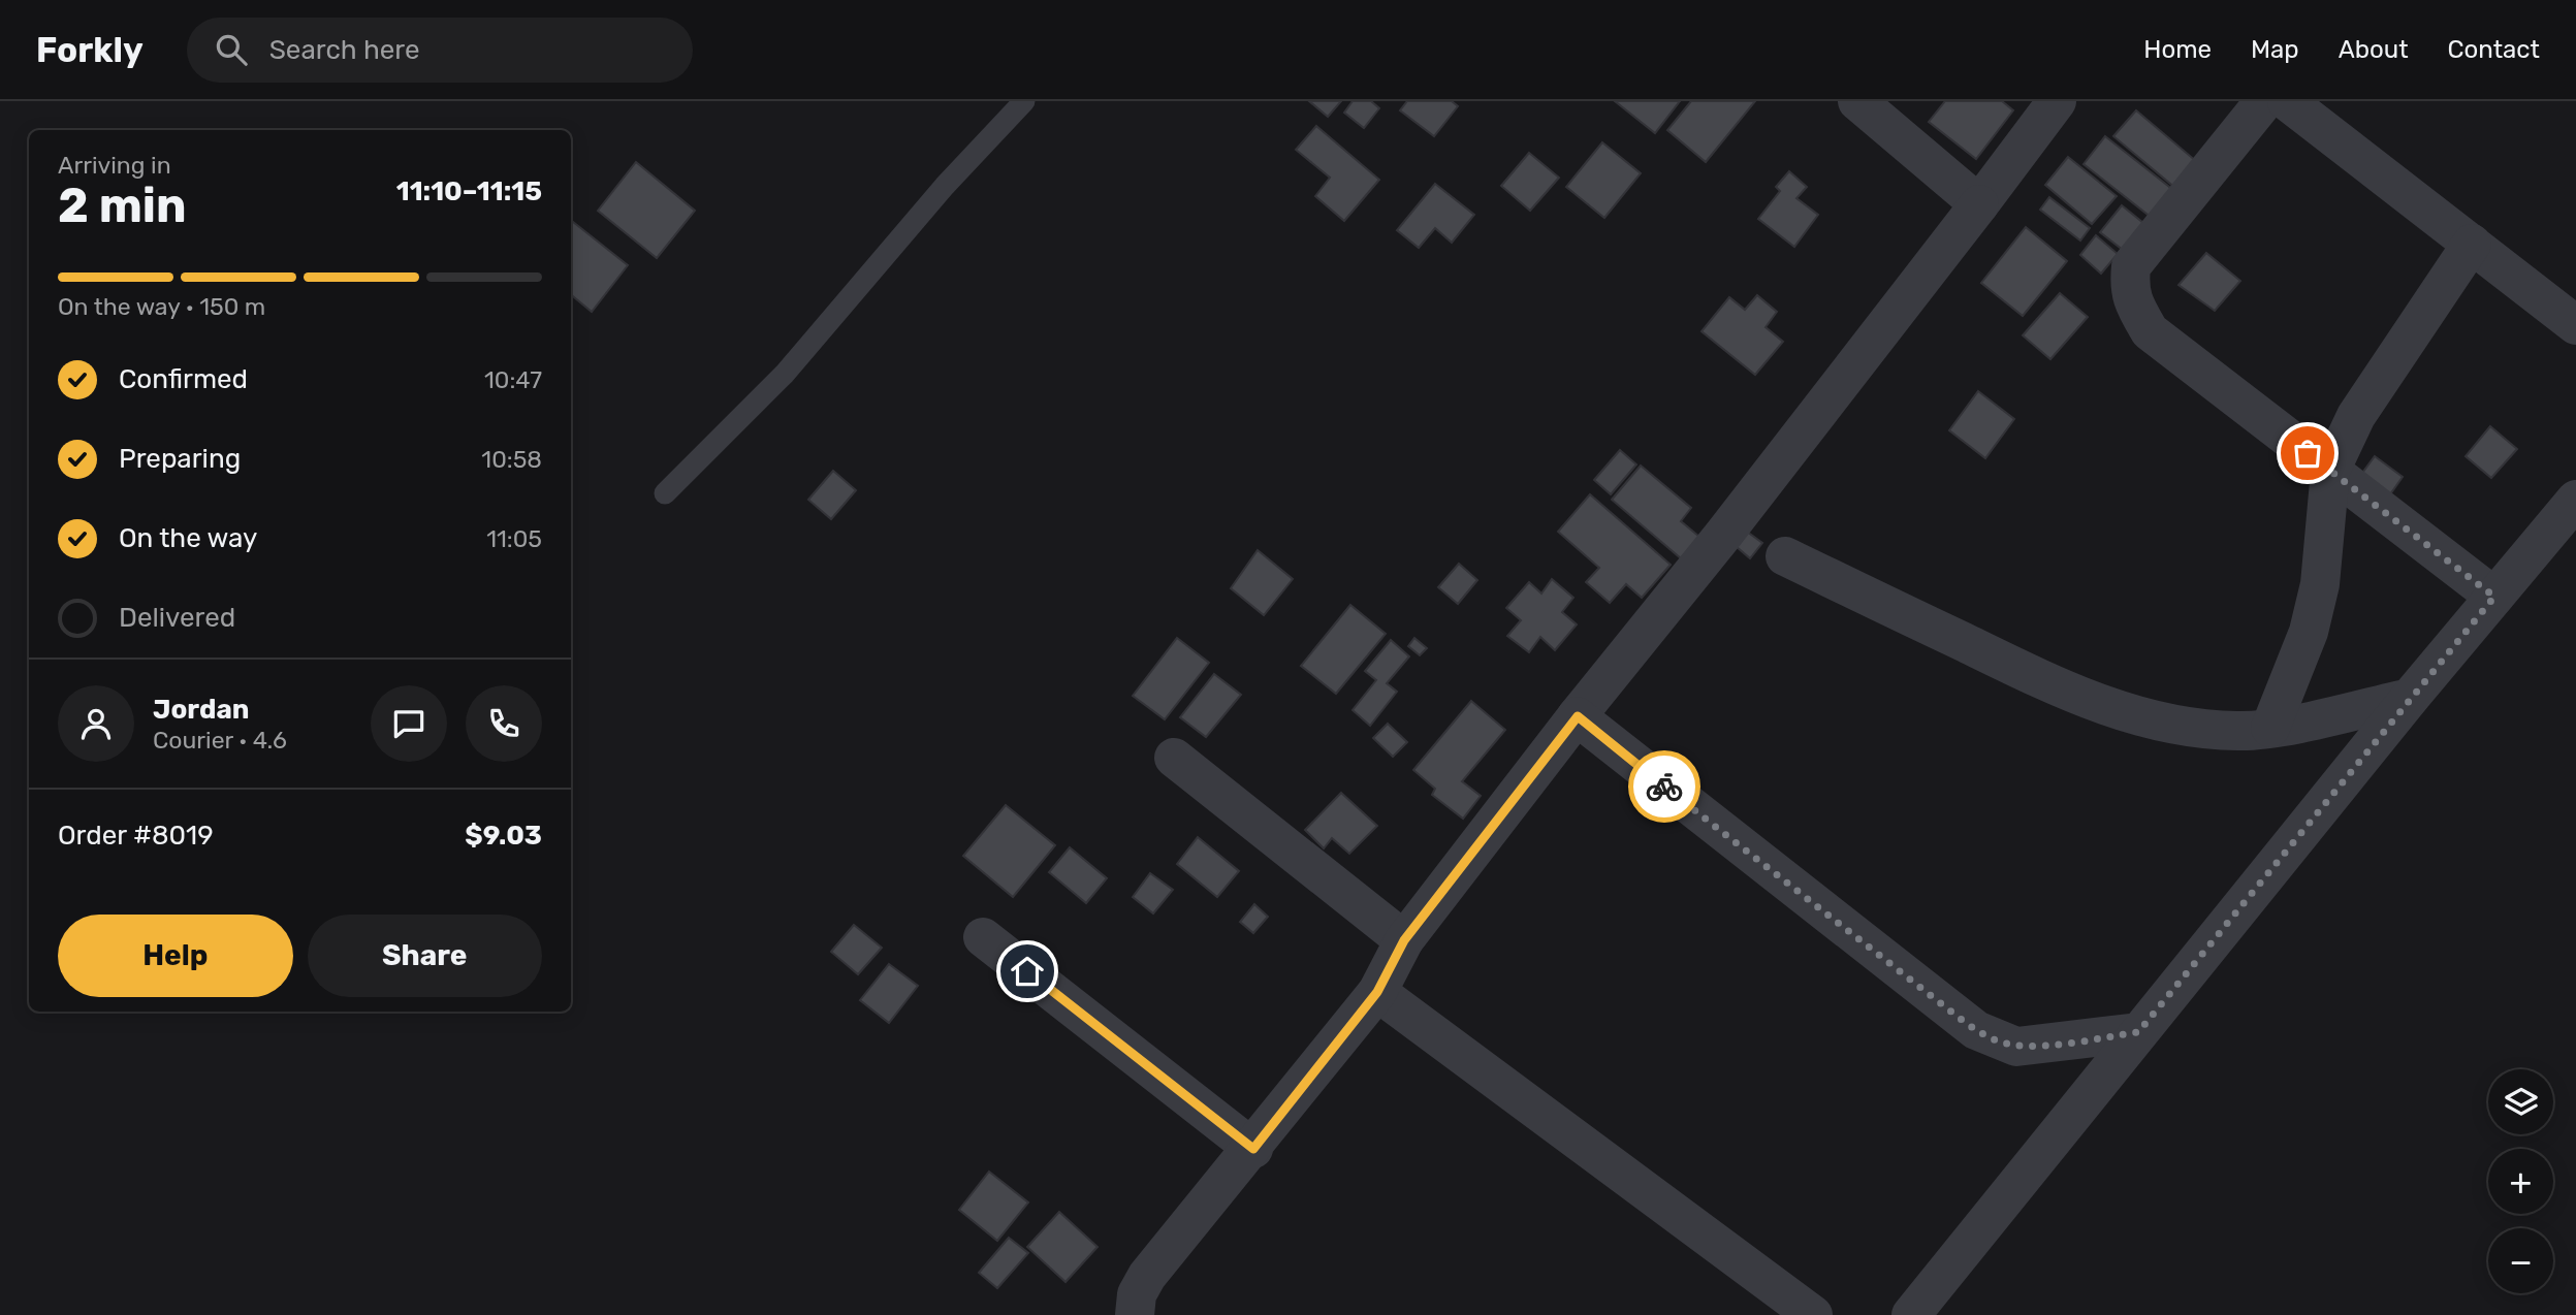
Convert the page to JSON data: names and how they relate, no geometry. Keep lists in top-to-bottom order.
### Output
{
  "page": {
    "header": "Forkly",
    "search": "Search here",
    "nav": [
      "Home",
      "Map",
      "About",
      "Contact"
    ],
    "heading": ["2 min", "Arriving in", "11:10–11:15"],
    "panel": [
      "Jordan",
      "Courier · 4.6",
      "Order #8019",
      "$9.03"
    ],
    "bar": "On the way · 150 m",
    "list": [
      ["Confirmed", "10:47"],
      ["Preparing", "10:58"],
      ["On the way", "11:05"],
      "Delivered"
    ],
    "buttons": ["Help", "Share"],
    "map_buttons": ["+", "−"]
  }
}
